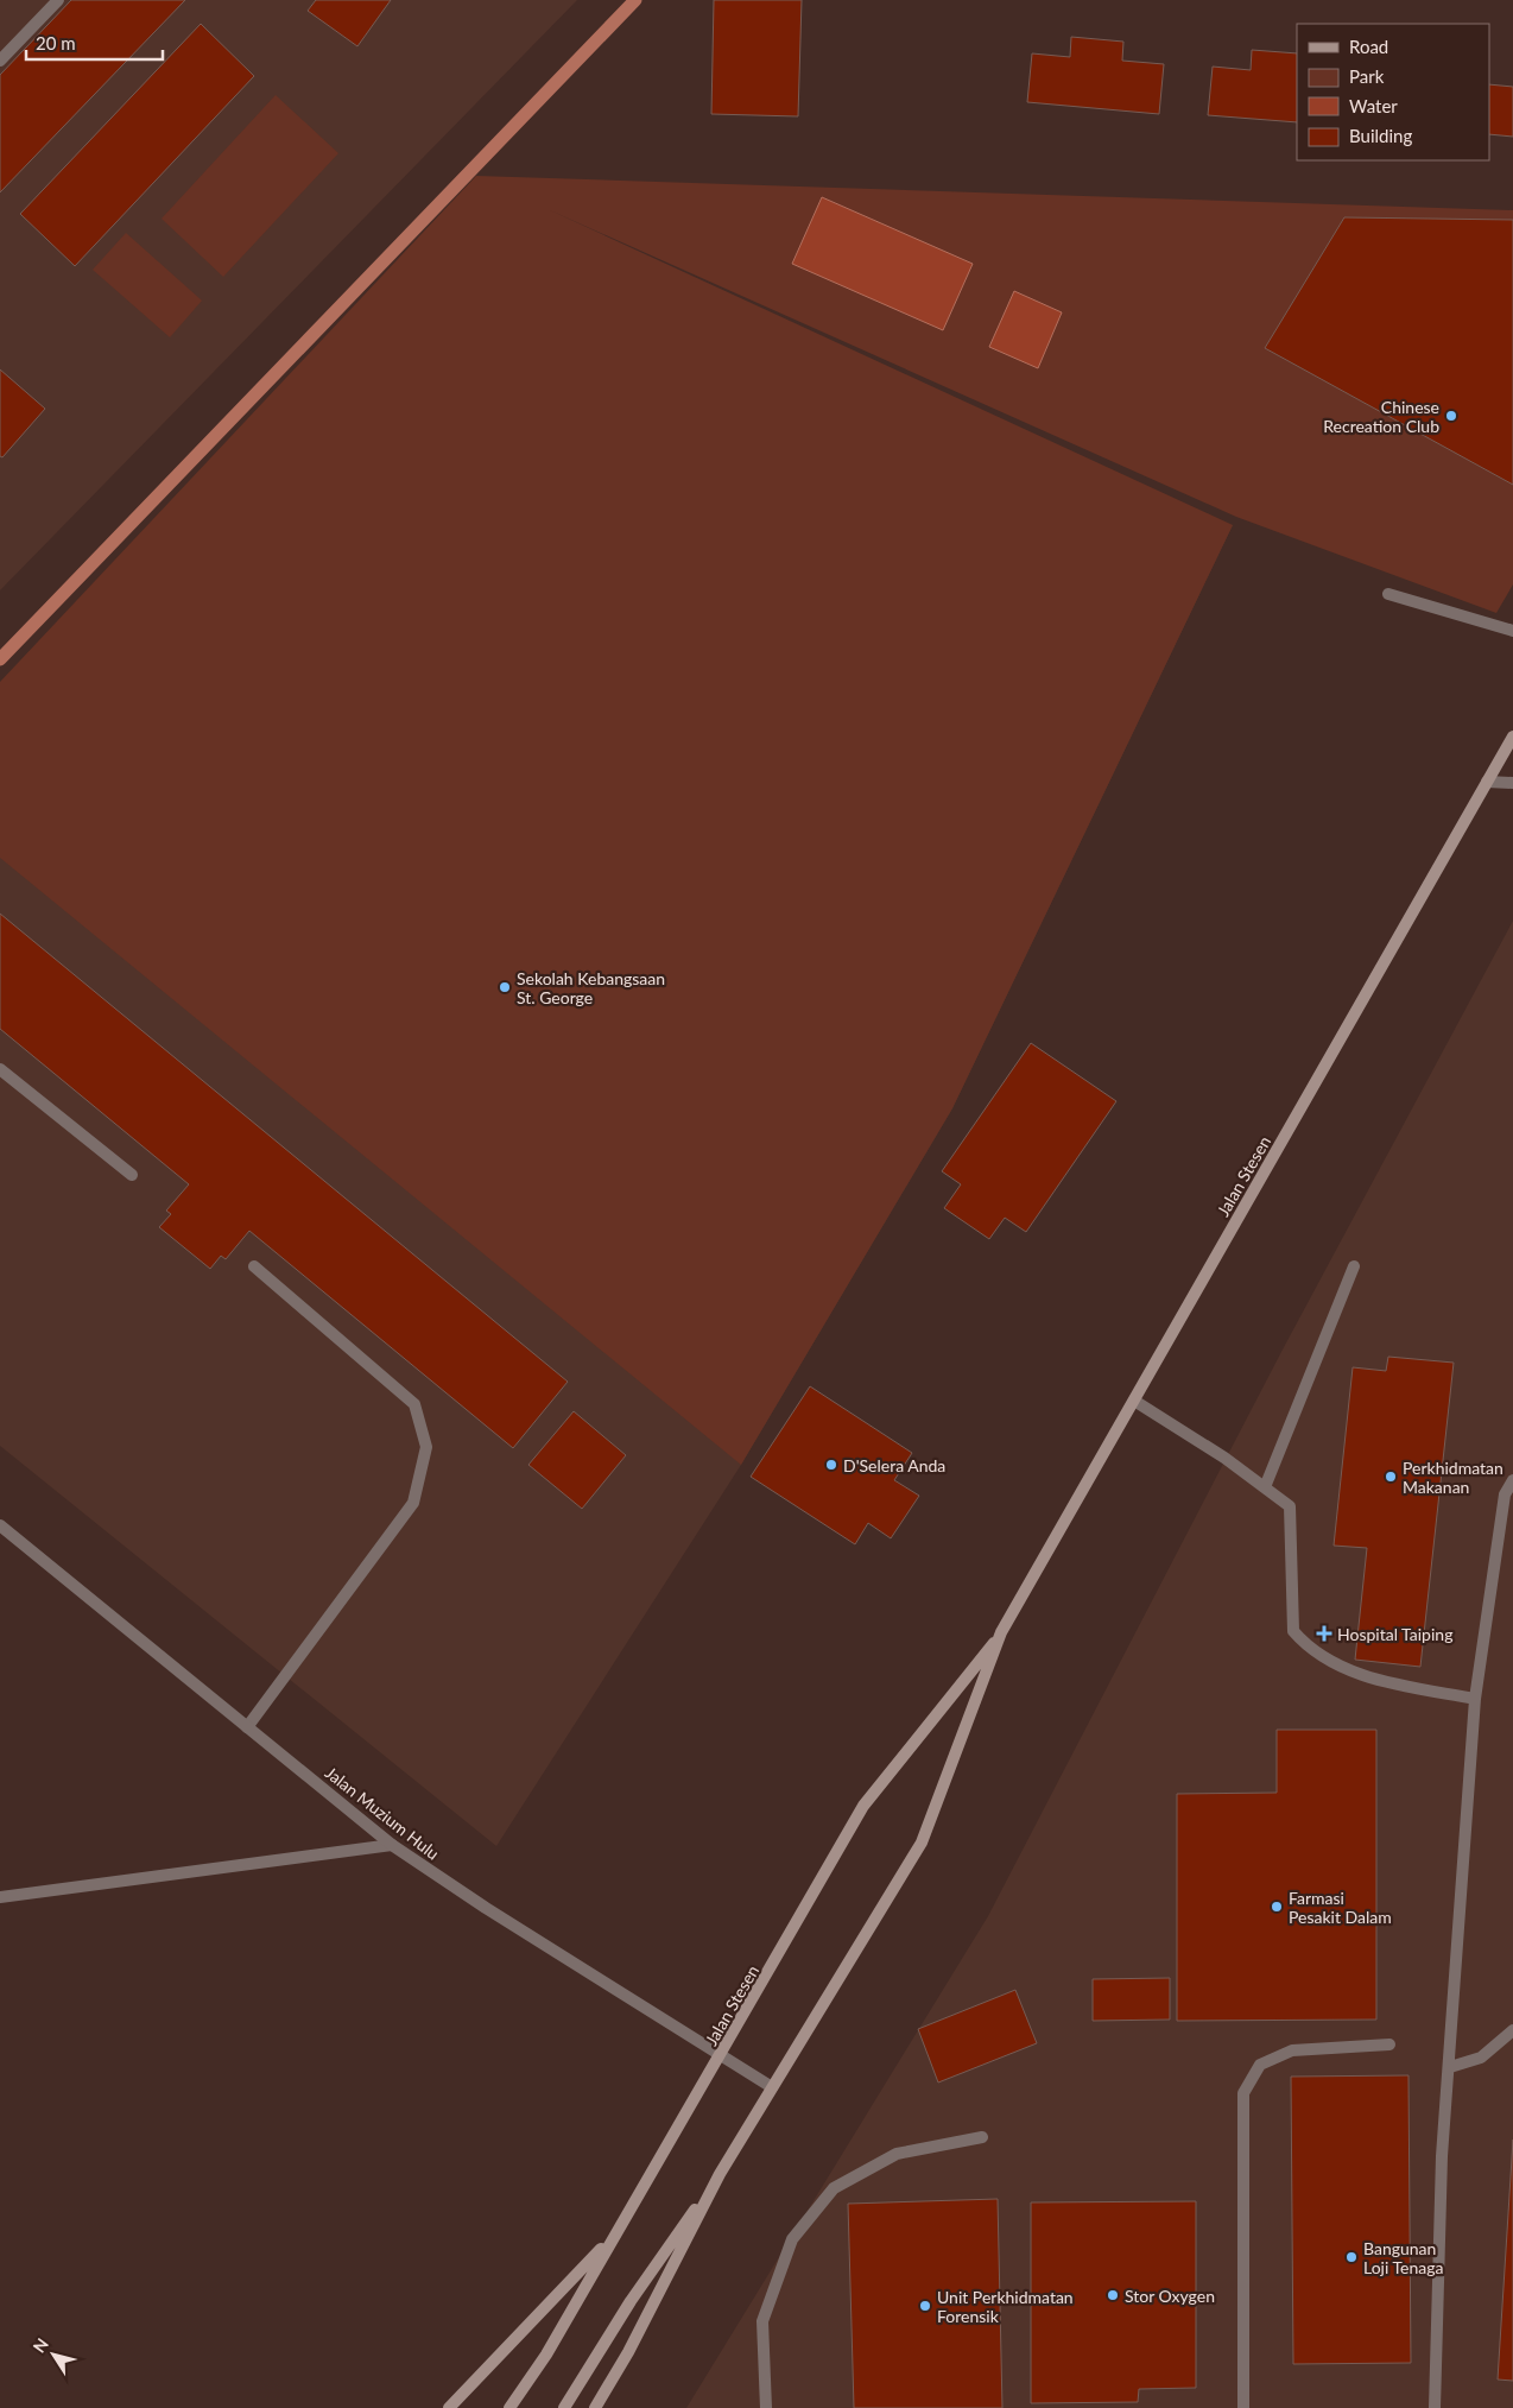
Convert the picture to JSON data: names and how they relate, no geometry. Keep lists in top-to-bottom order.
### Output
{
  "streets": {
    "main road": ["Jalan Stesen"],
    "street": ["Jalan Muzium Hulu"]
  },
  "crossings": [
    ["Jalan Stesen", "Jalan Muzium Hulu"]
  ],
  "places": {
    "other": [
      "Chinese Recreation Club",
      "Sekolah Kebangsaan St. George",
      "D'Selera Anda",
      "Perkhidmatan Makanan",
      "Farmasi Pesakit Dalam",
      "Bangunan Loji Tenaga",
      "Stor Oxygen",
      "Unit Perkhidmatan Forensik"
    ],
    "health": ["Hospital Taiping"]
  },
  "legend": [
    "Road",
    "Park",
    "Water",
    "Building"
  ],
  "scale_bar": "20 m",
  "north": "top left"
}
